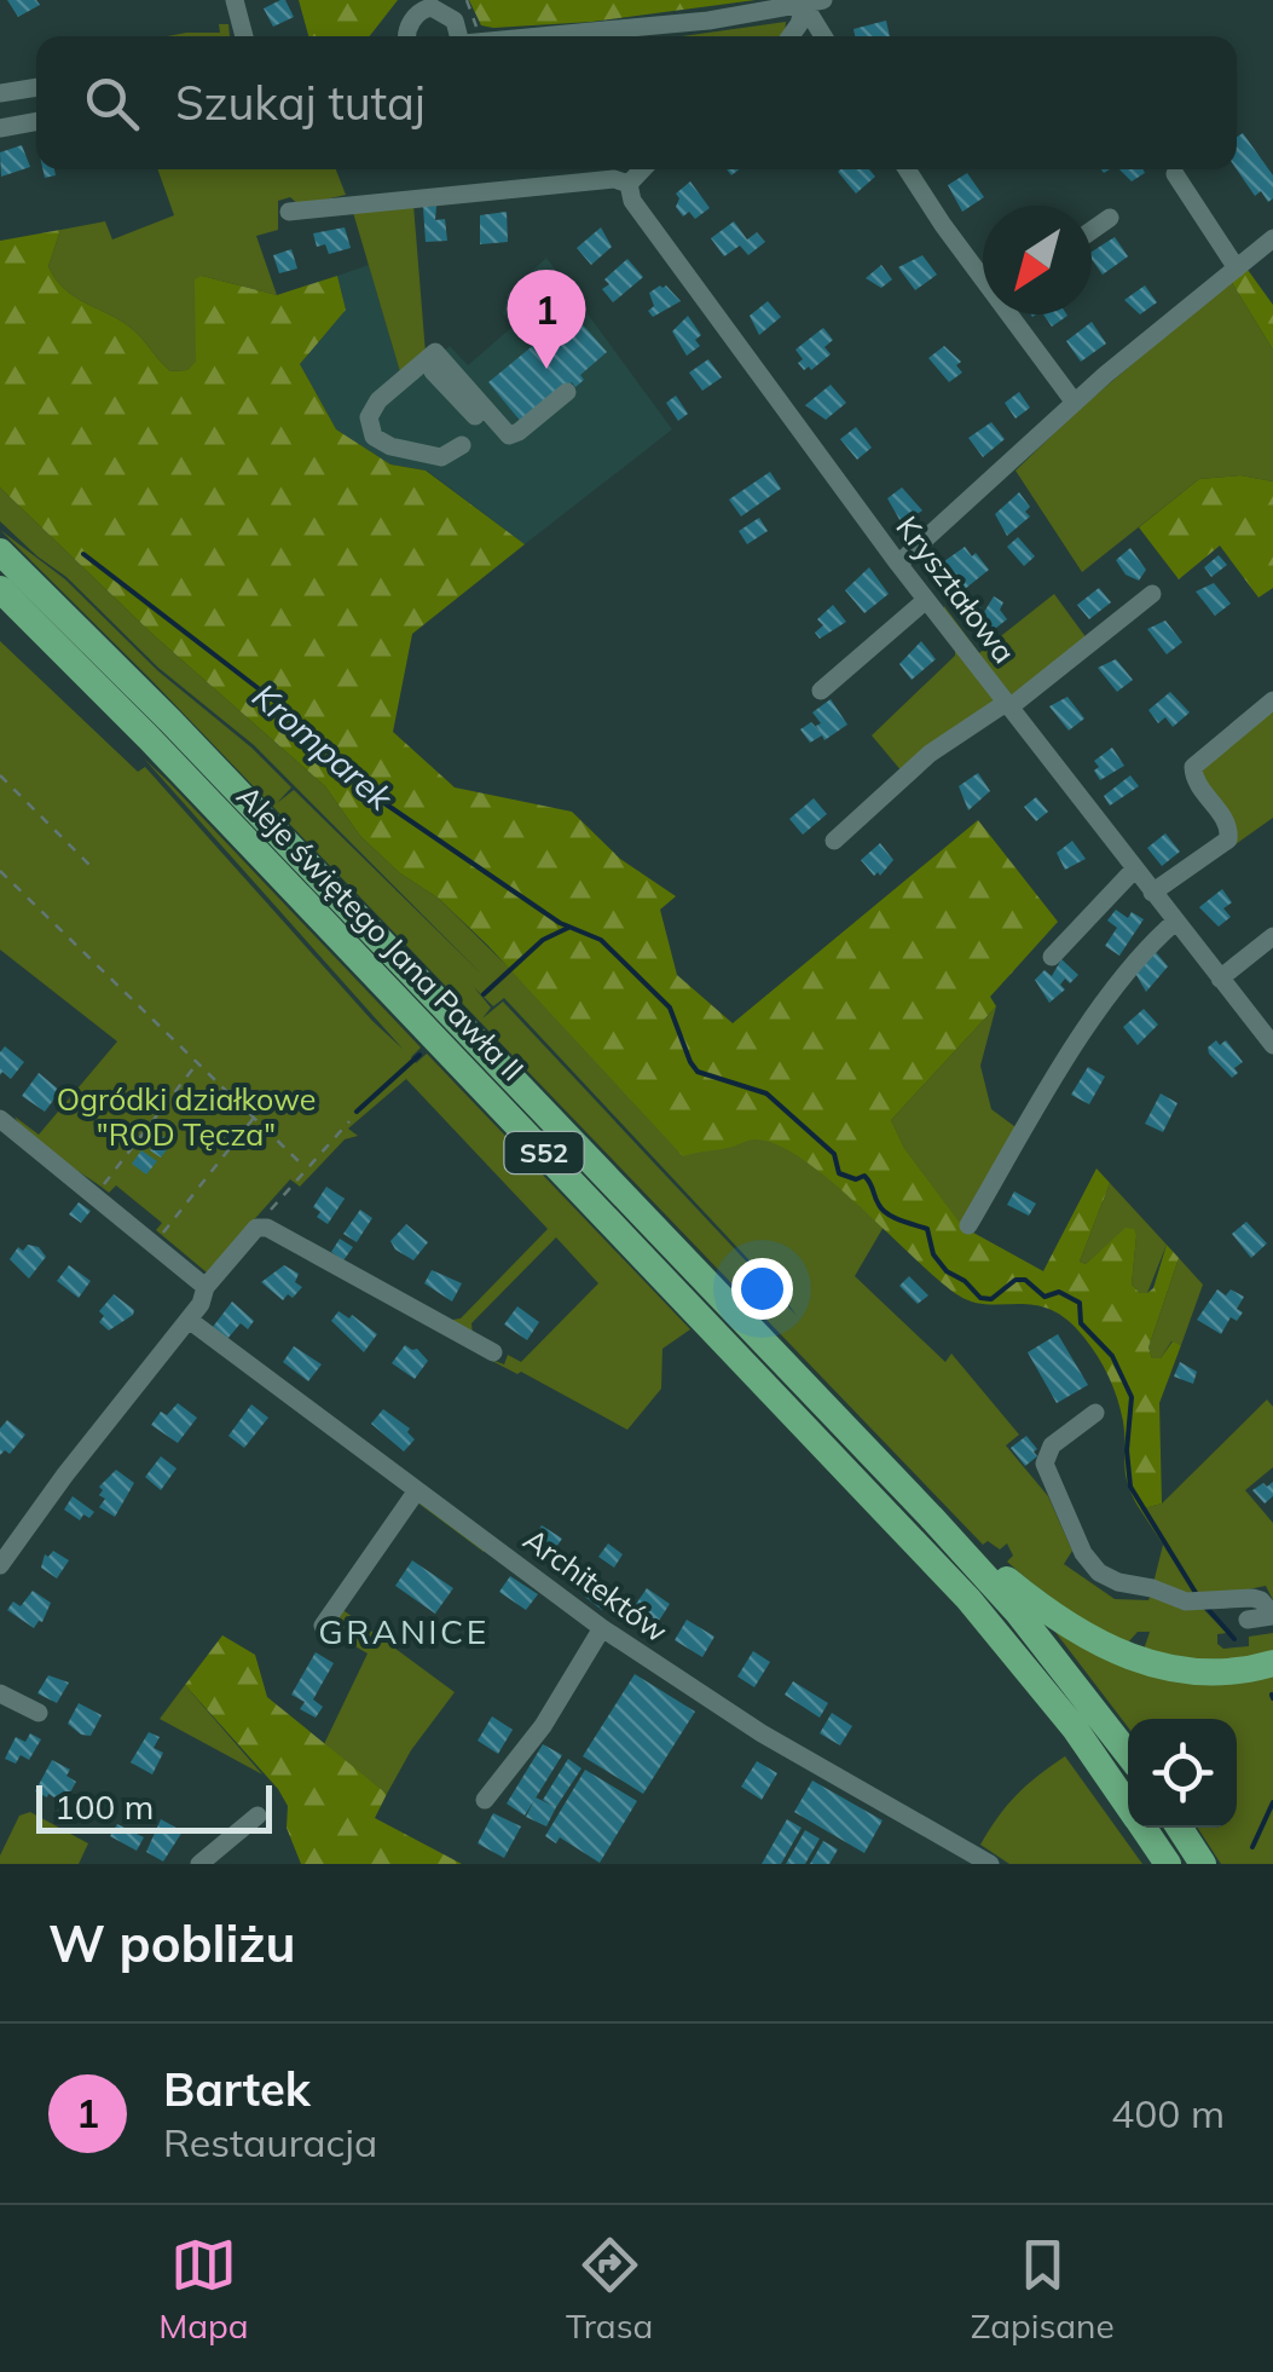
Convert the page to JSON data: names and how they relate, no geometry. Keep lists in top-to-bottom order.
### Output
{
  "streets": {
    "highway": ["Aleje świętego Jana Pawła II", "S52"],
    "street": ["Kryształowa", "Architektów"]
  },
  "districts": ["GRANICE"],
  "water": ["Kromparek"],
  "parks": ["Ogródki działkowe \"ROD Tęcza\""],
  "scale_bar": "100 m",
  "north": "bottom left",
  "page": {
    "search": "Szukaj tutaj",
    "pins": "1",
    "scale": "100 m",
    "heading": "W pobliżu",
    "list": [
      {
        "mark": "1",
        "name": "Bartek",
        "note": "Restauracja",
        "value": "400 m"
      }
    ],
    "nav": ["Mapa", "Trasa", "Zapisane"]
  }
}
